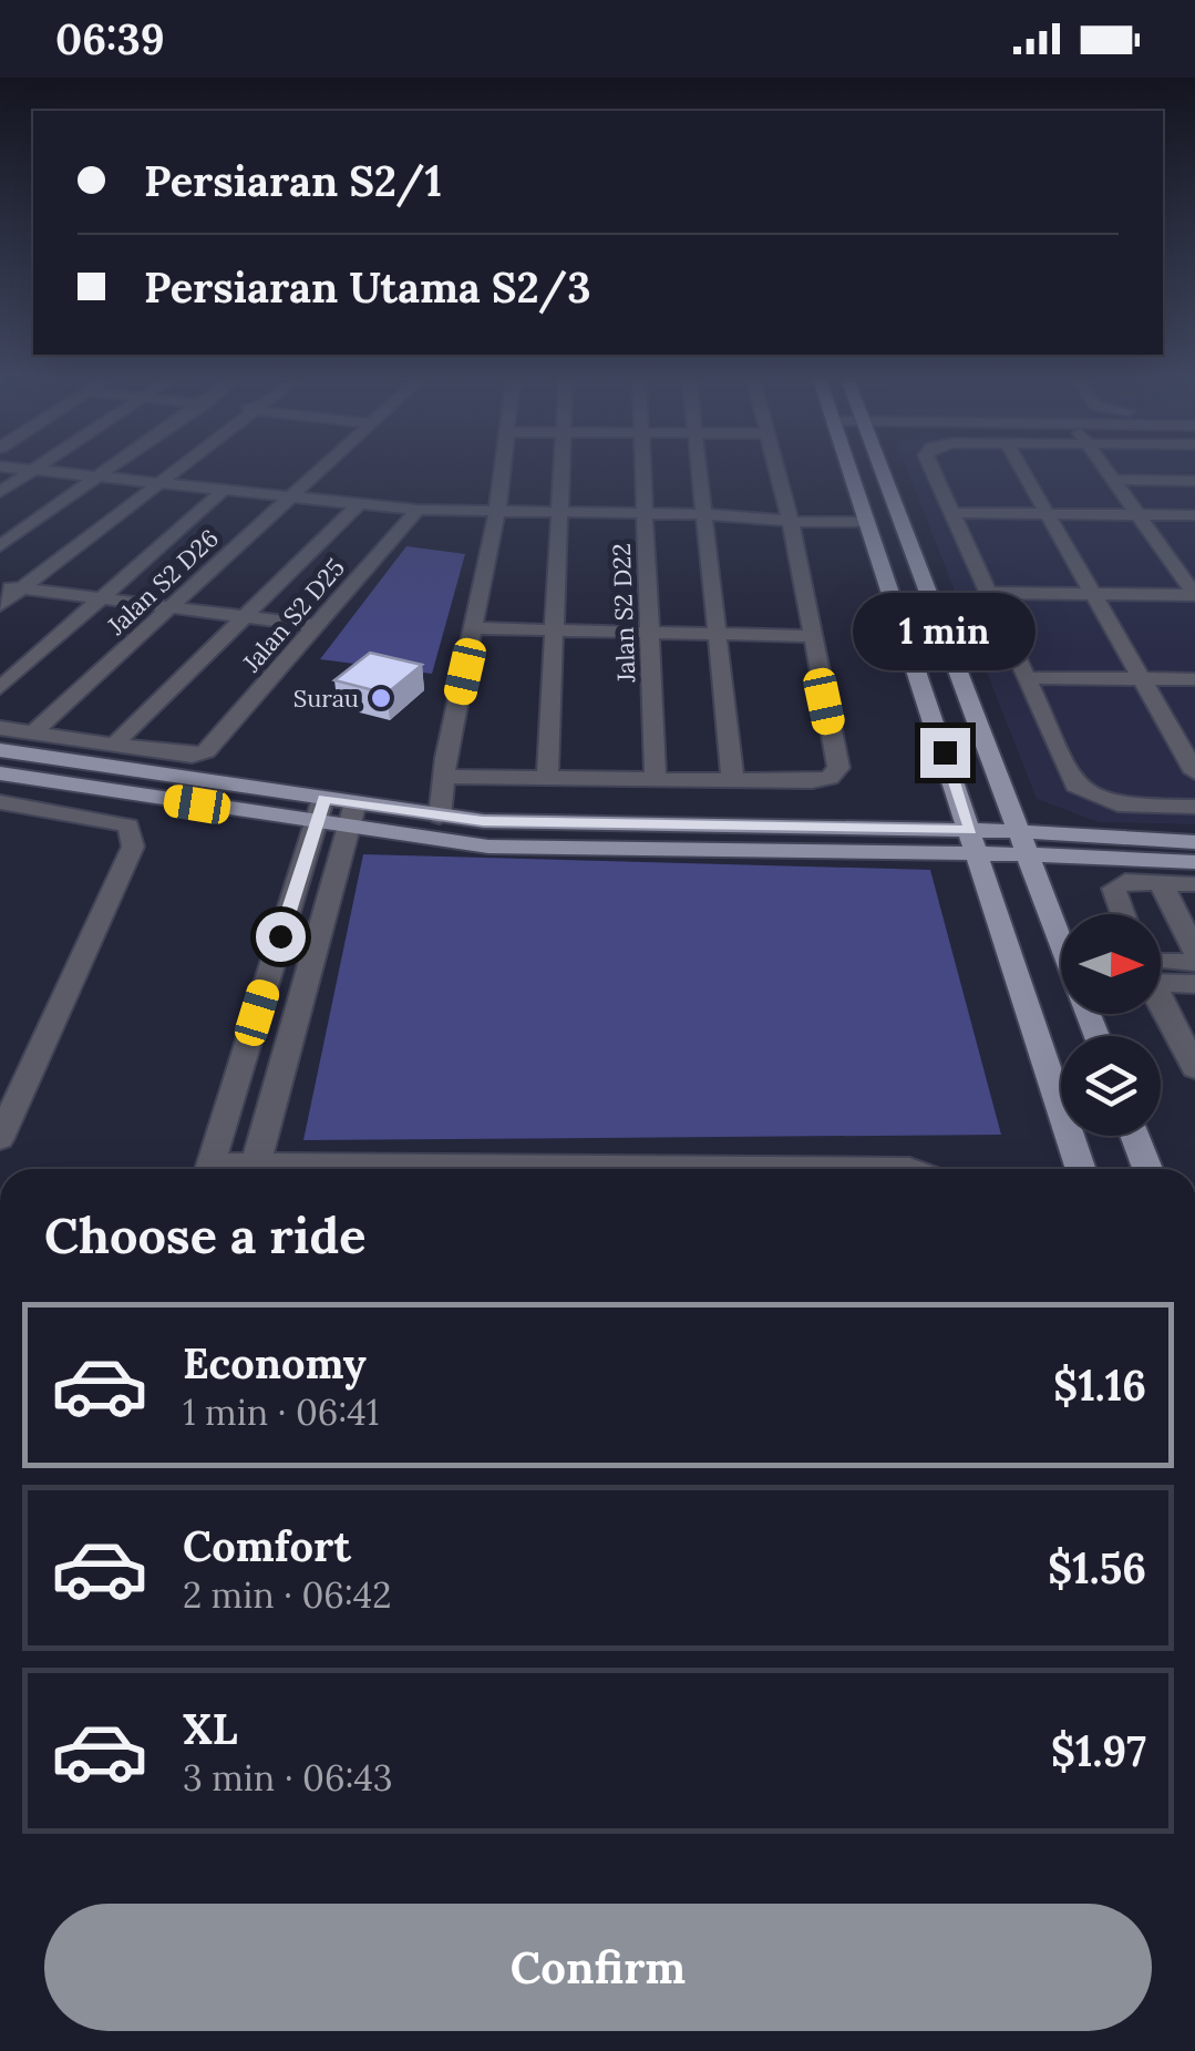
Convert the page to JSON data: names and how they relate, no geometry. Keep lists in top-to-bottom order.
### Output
{
  "streets": {
    "street": ["Jalan S2 D26", "Jalan S2 D22", "Jalan S2 D25"]
  },
  "places": ["Surau"],
  "north": "right",
  "page": {
    "status": "06:39",
    "banner": ["Persiaran S2/1", "Persiaran Utama S2/3"],
    "bubble": "1 min",
    "heading": "Choose a ride",
    "list": [
      {
        "name": "Economy",
        "note": "1 min · 06:41",
        "value": "$1.16"
      },
      {
        "name": "Comfort",
        "note": "2 min · 06:42",
        "value": "$1.56"
      },
      {
        "name": "XL",
        "note": "3 min · 06:43",
        "value": "$1.97"
      }
    ],
    "buttons": "Confirm"
  }
}
